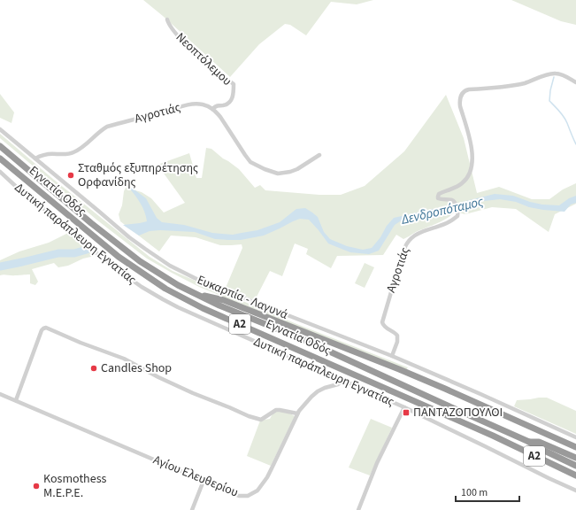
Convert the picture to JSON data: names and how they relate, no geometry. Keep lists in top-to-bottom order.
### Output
{
  "streets": {
    "highway": ["Εγνατία Οδός", "Α2"],
    "street": [
      "Νεοπτόλεμου",
      "Αγροτιάς",
      "Δυτική παράπλευρη Εγνατίας",
      "Ευκαρπία - Λαγυνά",
      "Αγίου Ελευθερίου"
    ]
  },
  "crossings": [
    ["Νεοπτόλεμου", "Αγροτιάς"],
    ["Αγροτιάς", "Ευκαρπία - Λαγυνά"],
    ["Εγνατία Οδός", "Α2"],
    ["Δυτική παράπλευρη Εγνατίας", "Αγίου Ελευθερίου"]
  ],
  "water": ["Δενδροπόταμος"],
  "places": {
    "other": ["Σταθμός εξυπηρέτησης Ορφανίδης", "Candles Shop", "Kosmothess M.E.P.E."],
    "transit": ["ΠΑΝΤΑΖΟΠΟΥΛΟΙ"]
  },
  "scale_bar": "100 m"
}
